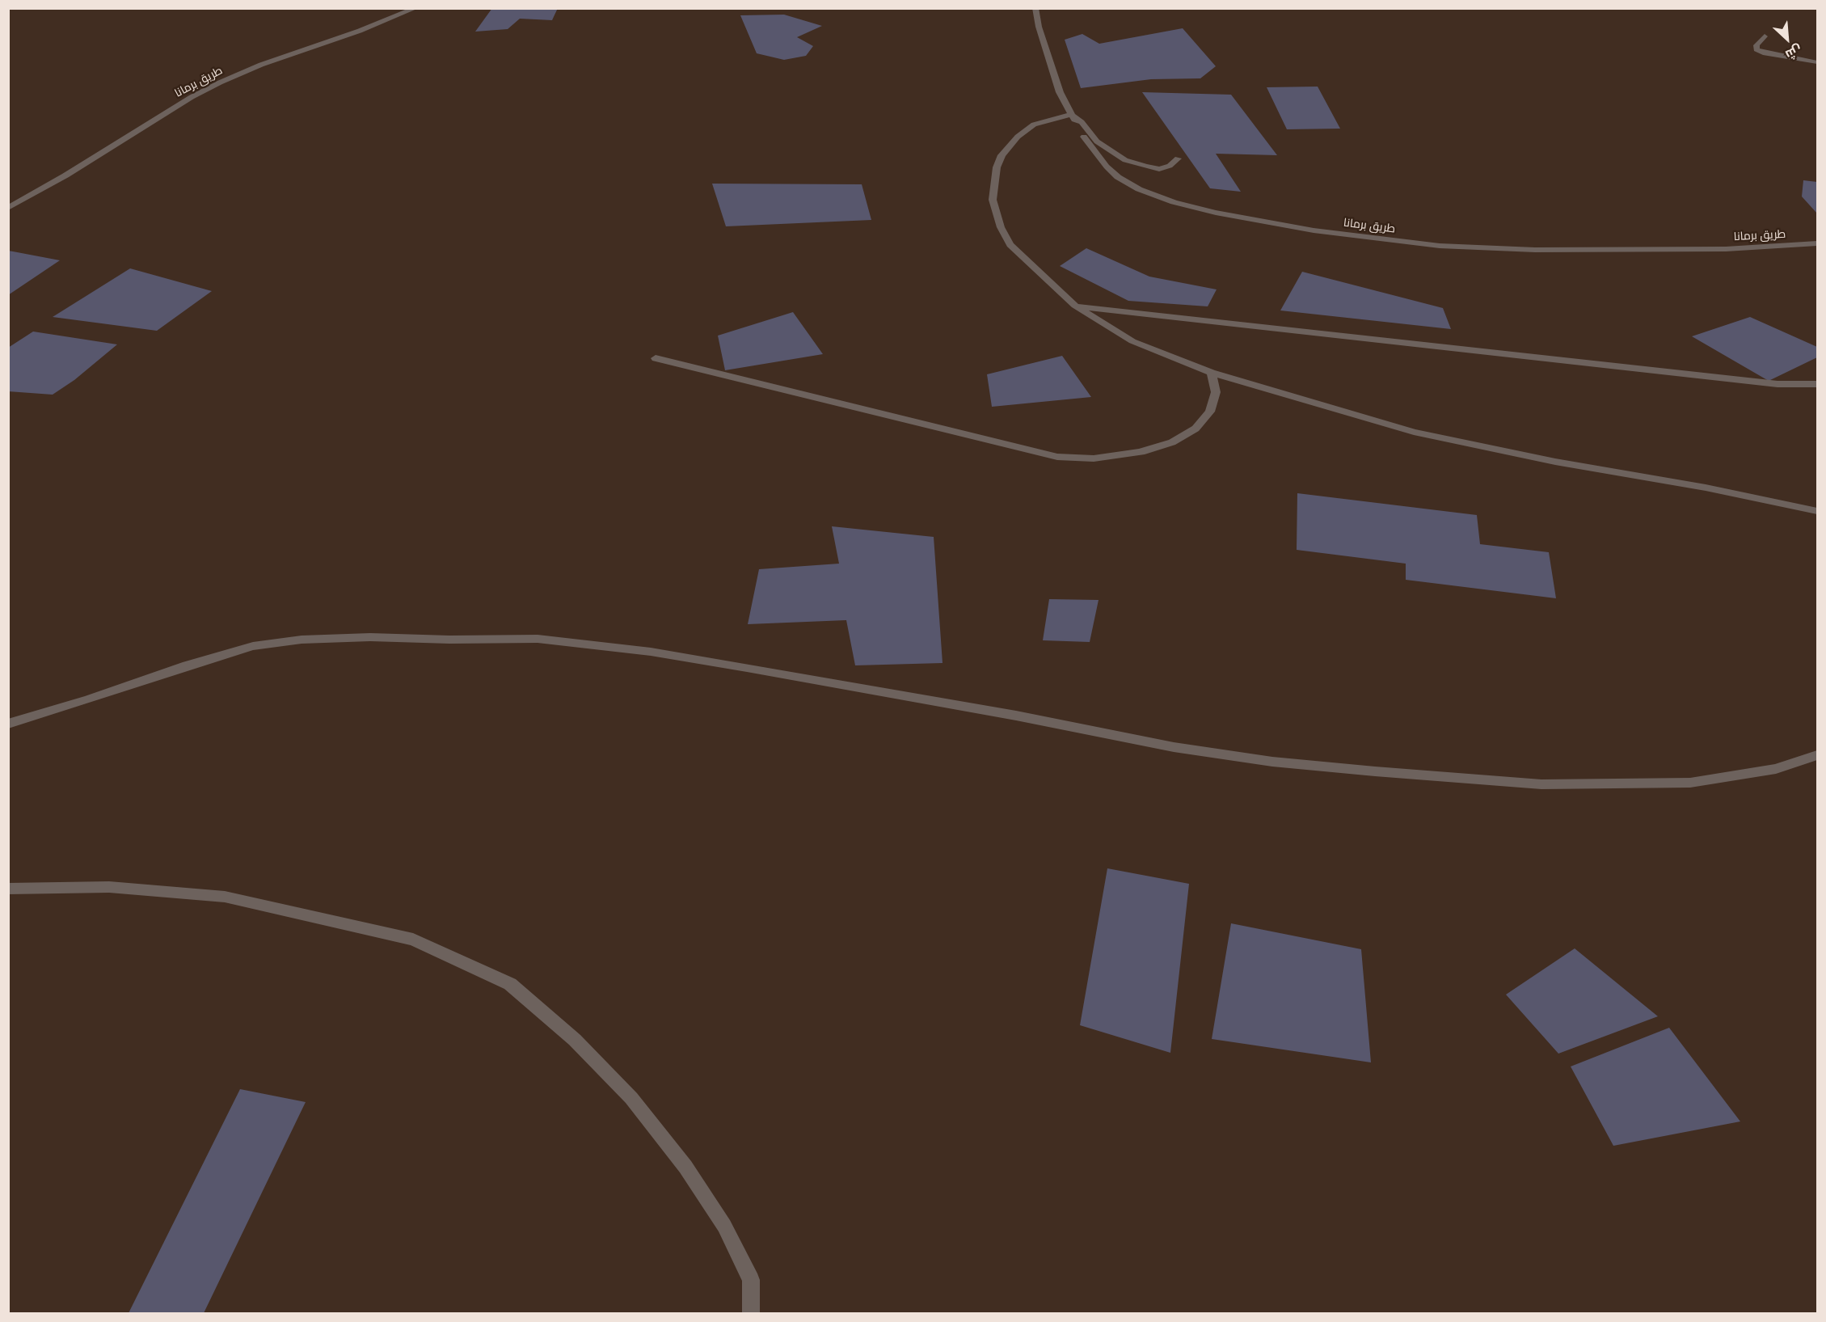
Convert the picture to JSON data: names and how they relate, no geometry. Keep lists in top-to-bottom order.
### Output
{
  "streets": {
    "street": ["طريق برمانا"]
  },
  "north": "bottom right"
}
